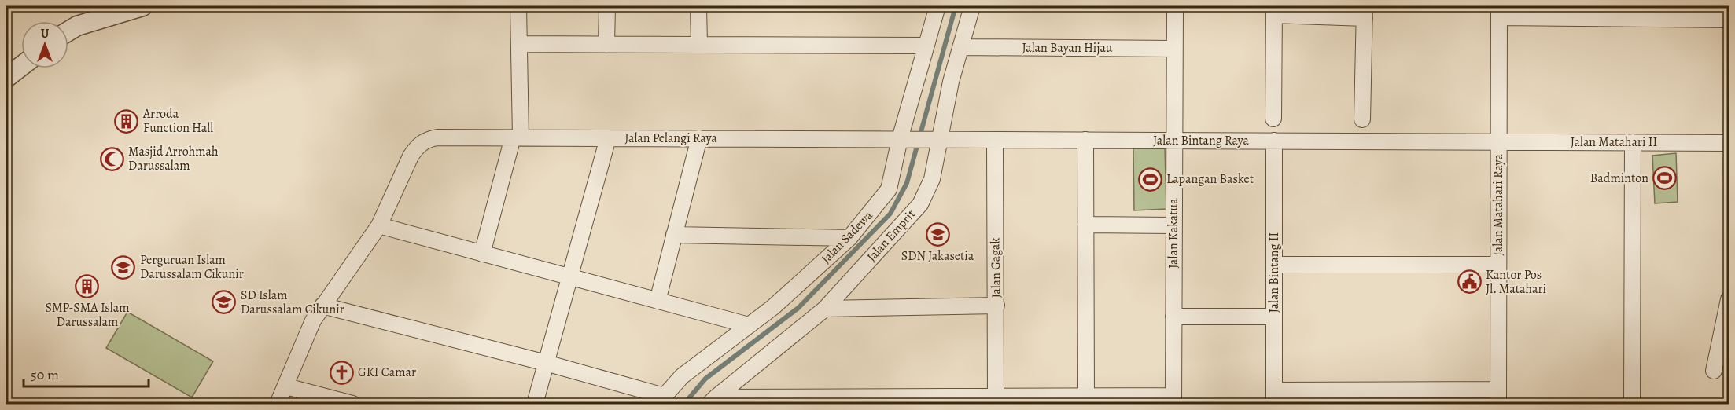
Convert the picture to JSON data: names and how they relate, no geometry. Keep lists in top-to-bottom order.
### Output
{
  "streets": {
    "street": [
      "Jalan Bayan Hijau",
      "Jalan Pelangi Raya",
      "Jalan Bintang Raya",
      "Jalan Matahari II",
      "Jalan Matahari Raya",
      "Jalan Kakatua",
      "Jalan Emprit",
      "Jalan Sadewa",
      "Jalan Gagak",
      "Jalan Bintang II"
    ]
  },
  "crossings": [
    ["Jalan Bayan Hijau", "Jalan Kakatua"],
    ["Jalan Bayan Hijau", "Jalan Emprit"],
    ["Jalan Pelangi Raya", "Jalan Bintang Raya"],
    ["Jalan Pelangi Raya", "Jalan Sadewa"],
    ["Jalan Bintang Raya", "Jalan Matahari II"],
    ["Jalan Bintang Raya", "Jalan Matahari Raya"],
    ["Jalan Bintang Raya", "Jalan Kakatua"],
    ["Jalan Bintang Raya", "Jalan Emprit"],
    ["Jalan Bintang Raya", "Jalan Sadewa"],
    ["Jalan Bintang Raya", "Jalan Gagak"],
    ["Jalan Bintang Raya", "Jalan Bintang II"],
    ["Jalan Matahari II", "Jalan Matahari Raya"]
  ],
  "places": {
    "building": ["Arroda Function Hall", "SMP-SMA Islam Darussalam"],
    "mosque": ["Masjid Arrohmah Darussalam"],
    "sports": ["Badminton", "Lapangan Basket"],
    "school or university": ["SDN Jakasetia", "Perguruan Islam Darussalam Cikunir", "SD Islam Darussalam Cikunir"],
    "public building": ["Kantor Pos Jl. Matahari"],
    "church": ["GKI Camar"]
  },
  "scale_bar": "50 m",
  "north": "top"
}
